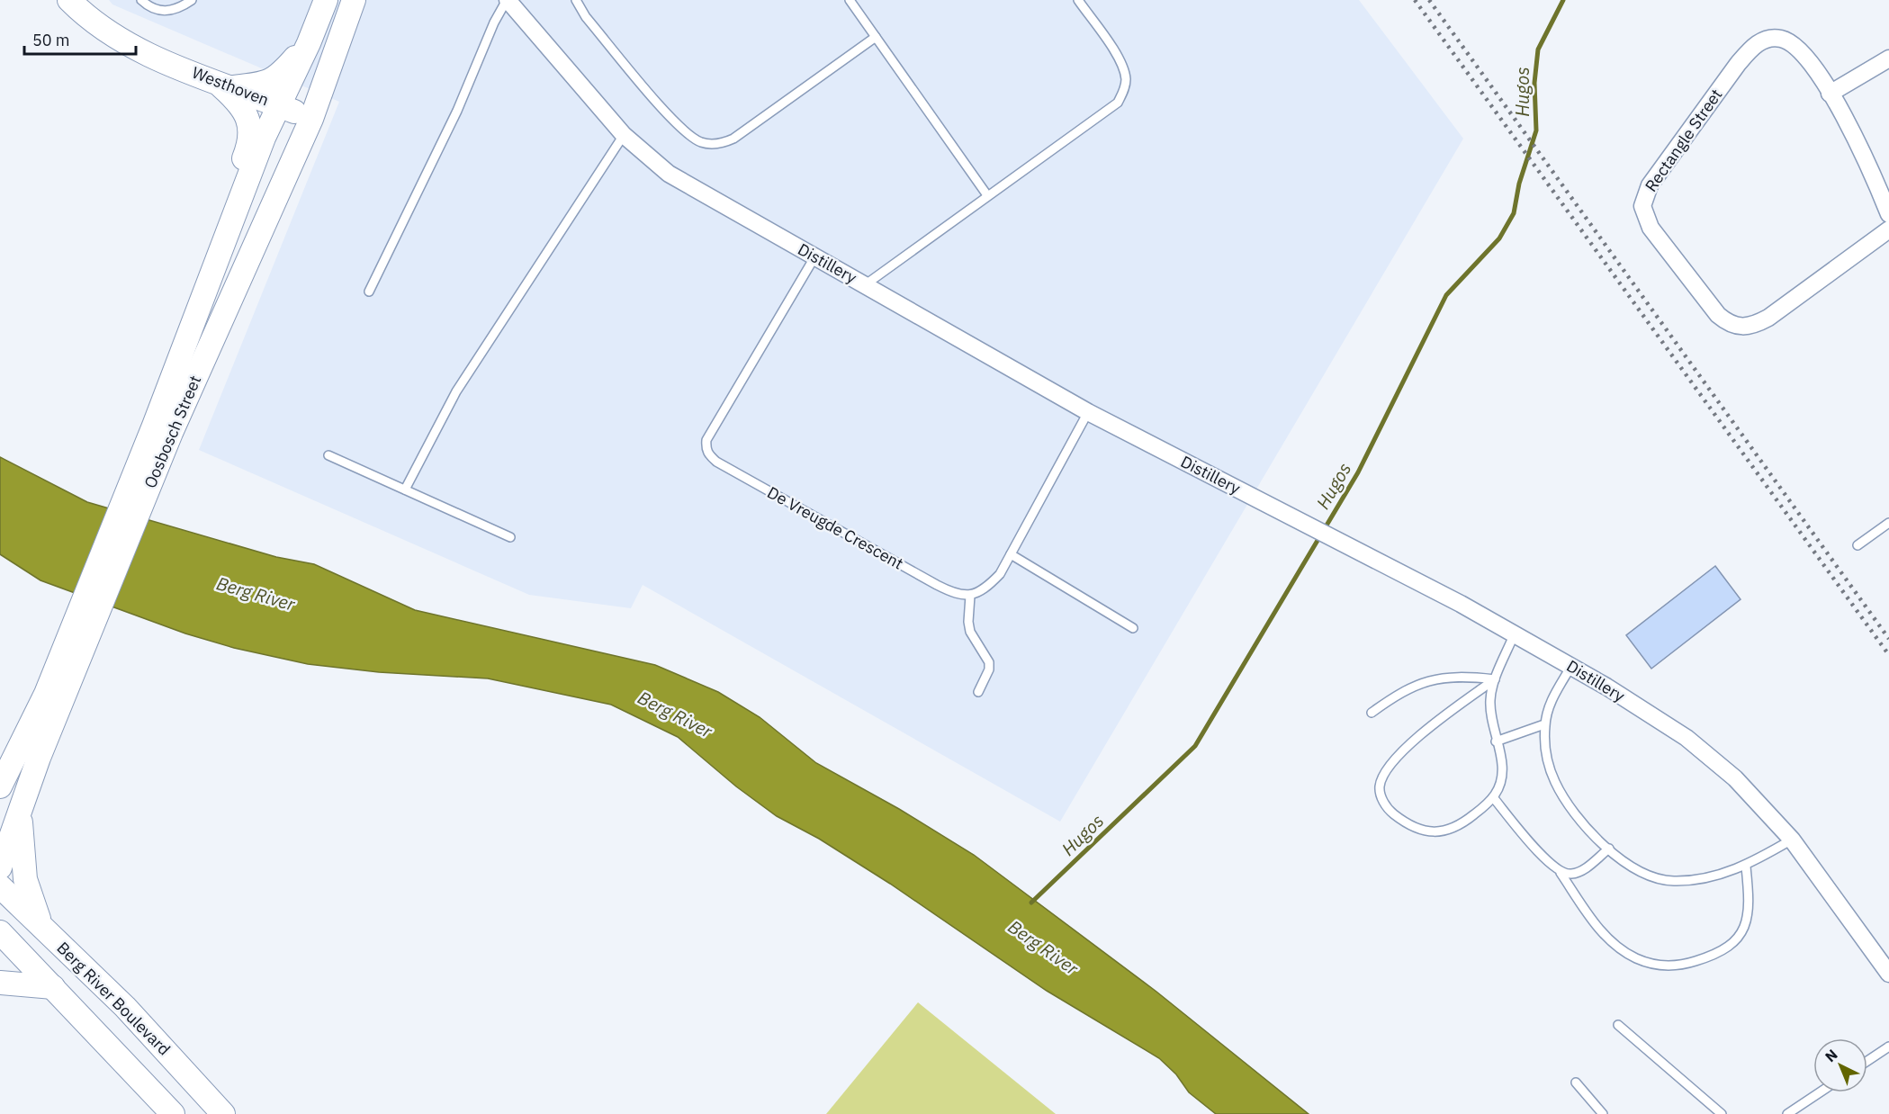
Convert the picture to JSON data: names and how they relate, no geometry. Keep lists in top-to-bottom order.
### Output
{
  "streets": {
    "main road": ["Westhoven", "Oosbosch Street", "Berg River Boulevard"],
    "street": ["Rectangle Street", "Distillery"],
    "lane": ["De Vreugde Crescent"]
  },
  "crossings": [
    ["Westhoven", "Oosbosch Street"],
    ["Distillery", "De Vreugde Crescent"]
  ],
  "water": ["Hugos", "Berg River"],
  "scale_bar": "50 m",
  "north": "top left"
}
